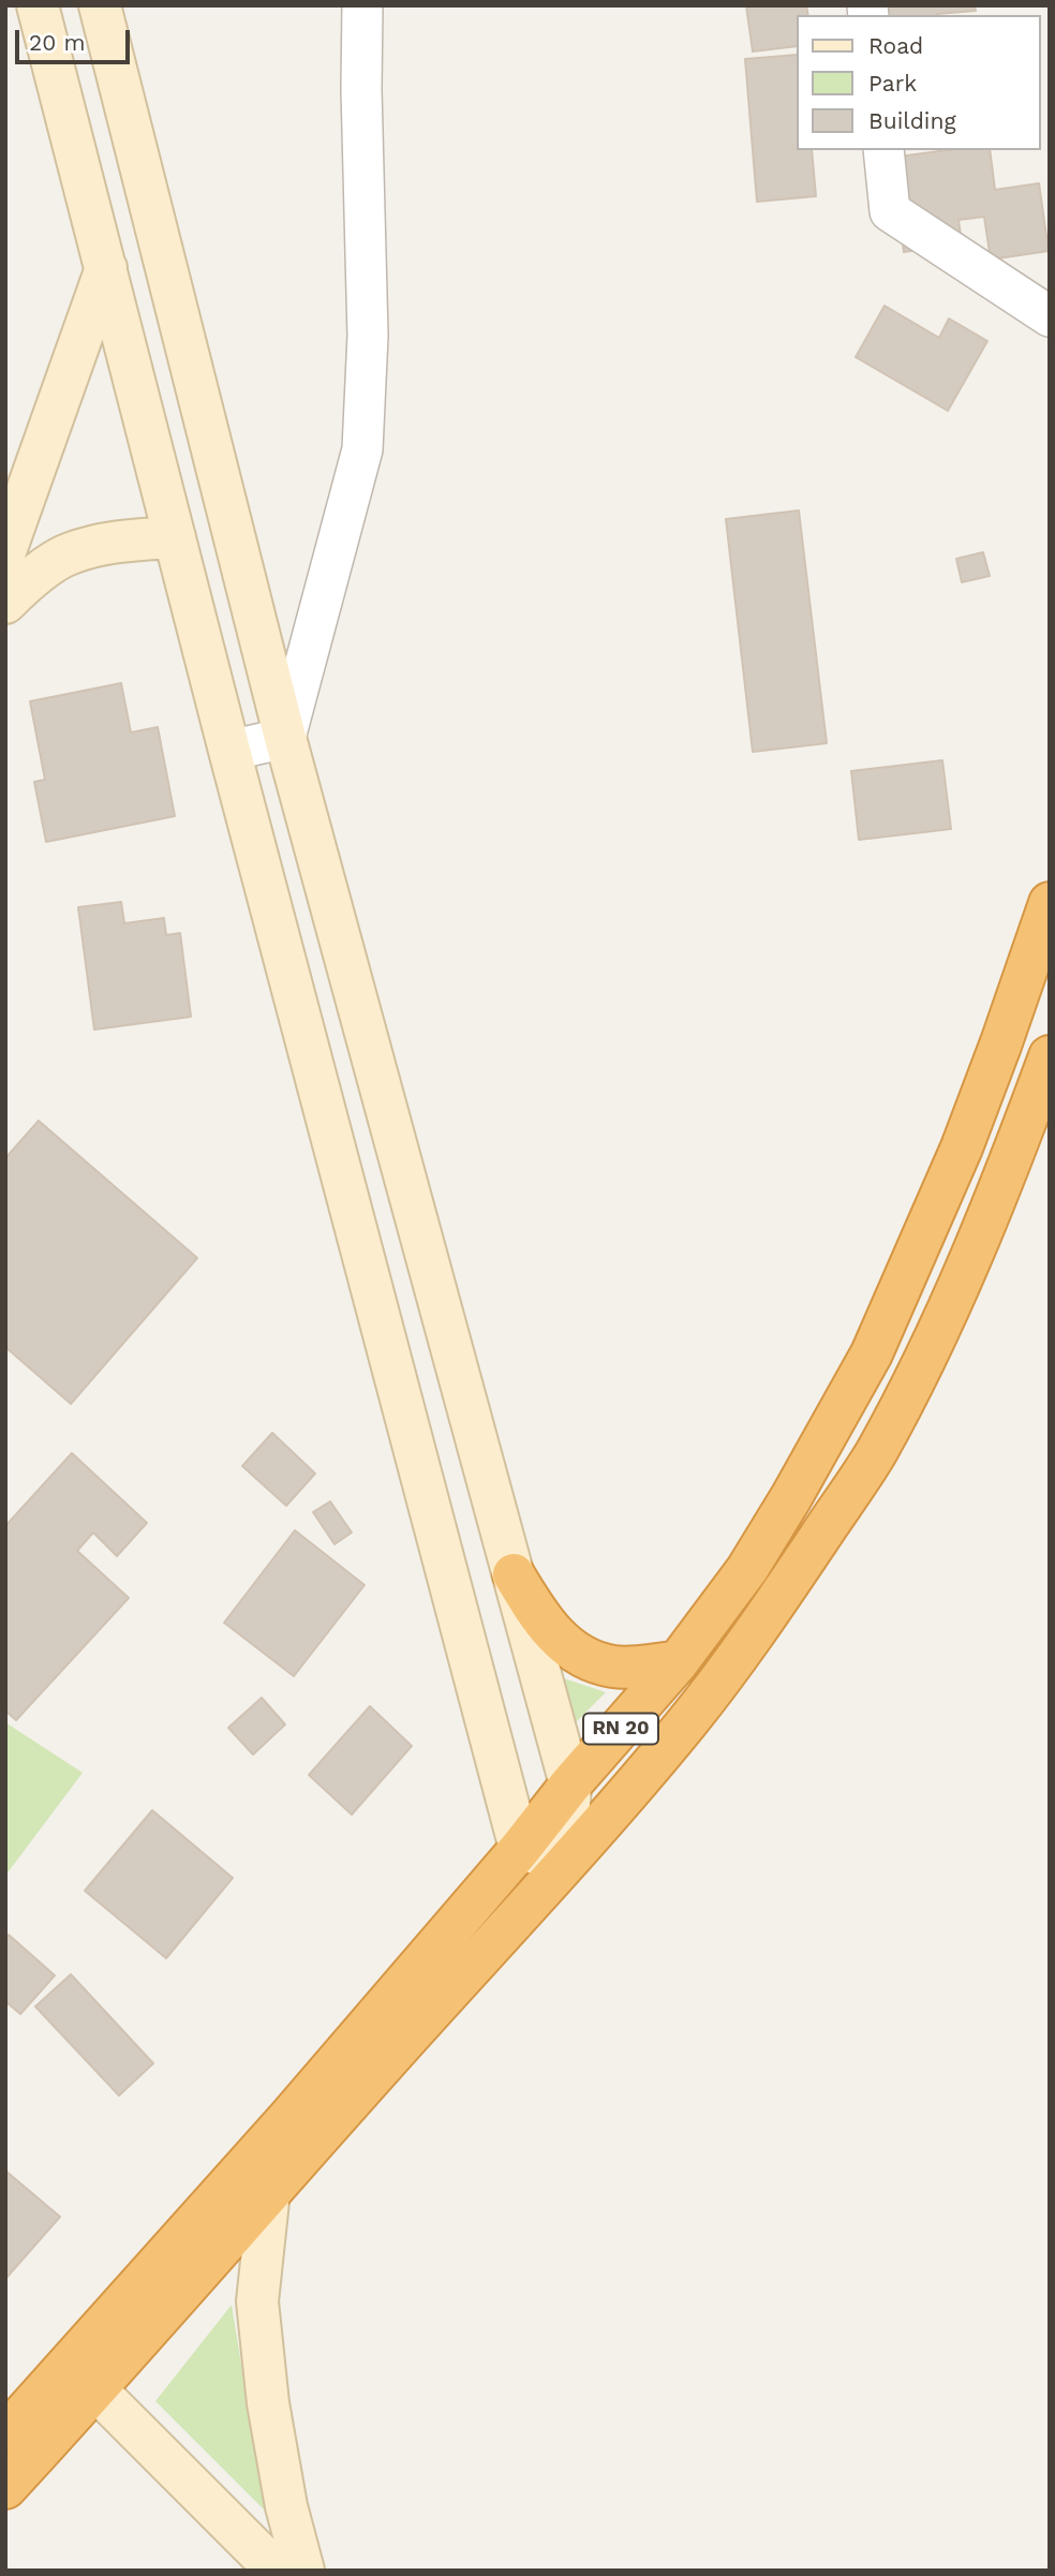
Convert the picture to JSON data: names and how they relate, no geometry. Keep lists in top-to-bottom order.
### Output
{
  "streets": {
    "highway": ["RN 20"]
  },
  "legend": ["Road", "Park", "Building"],
  "scale_bar": "20 m"
}
